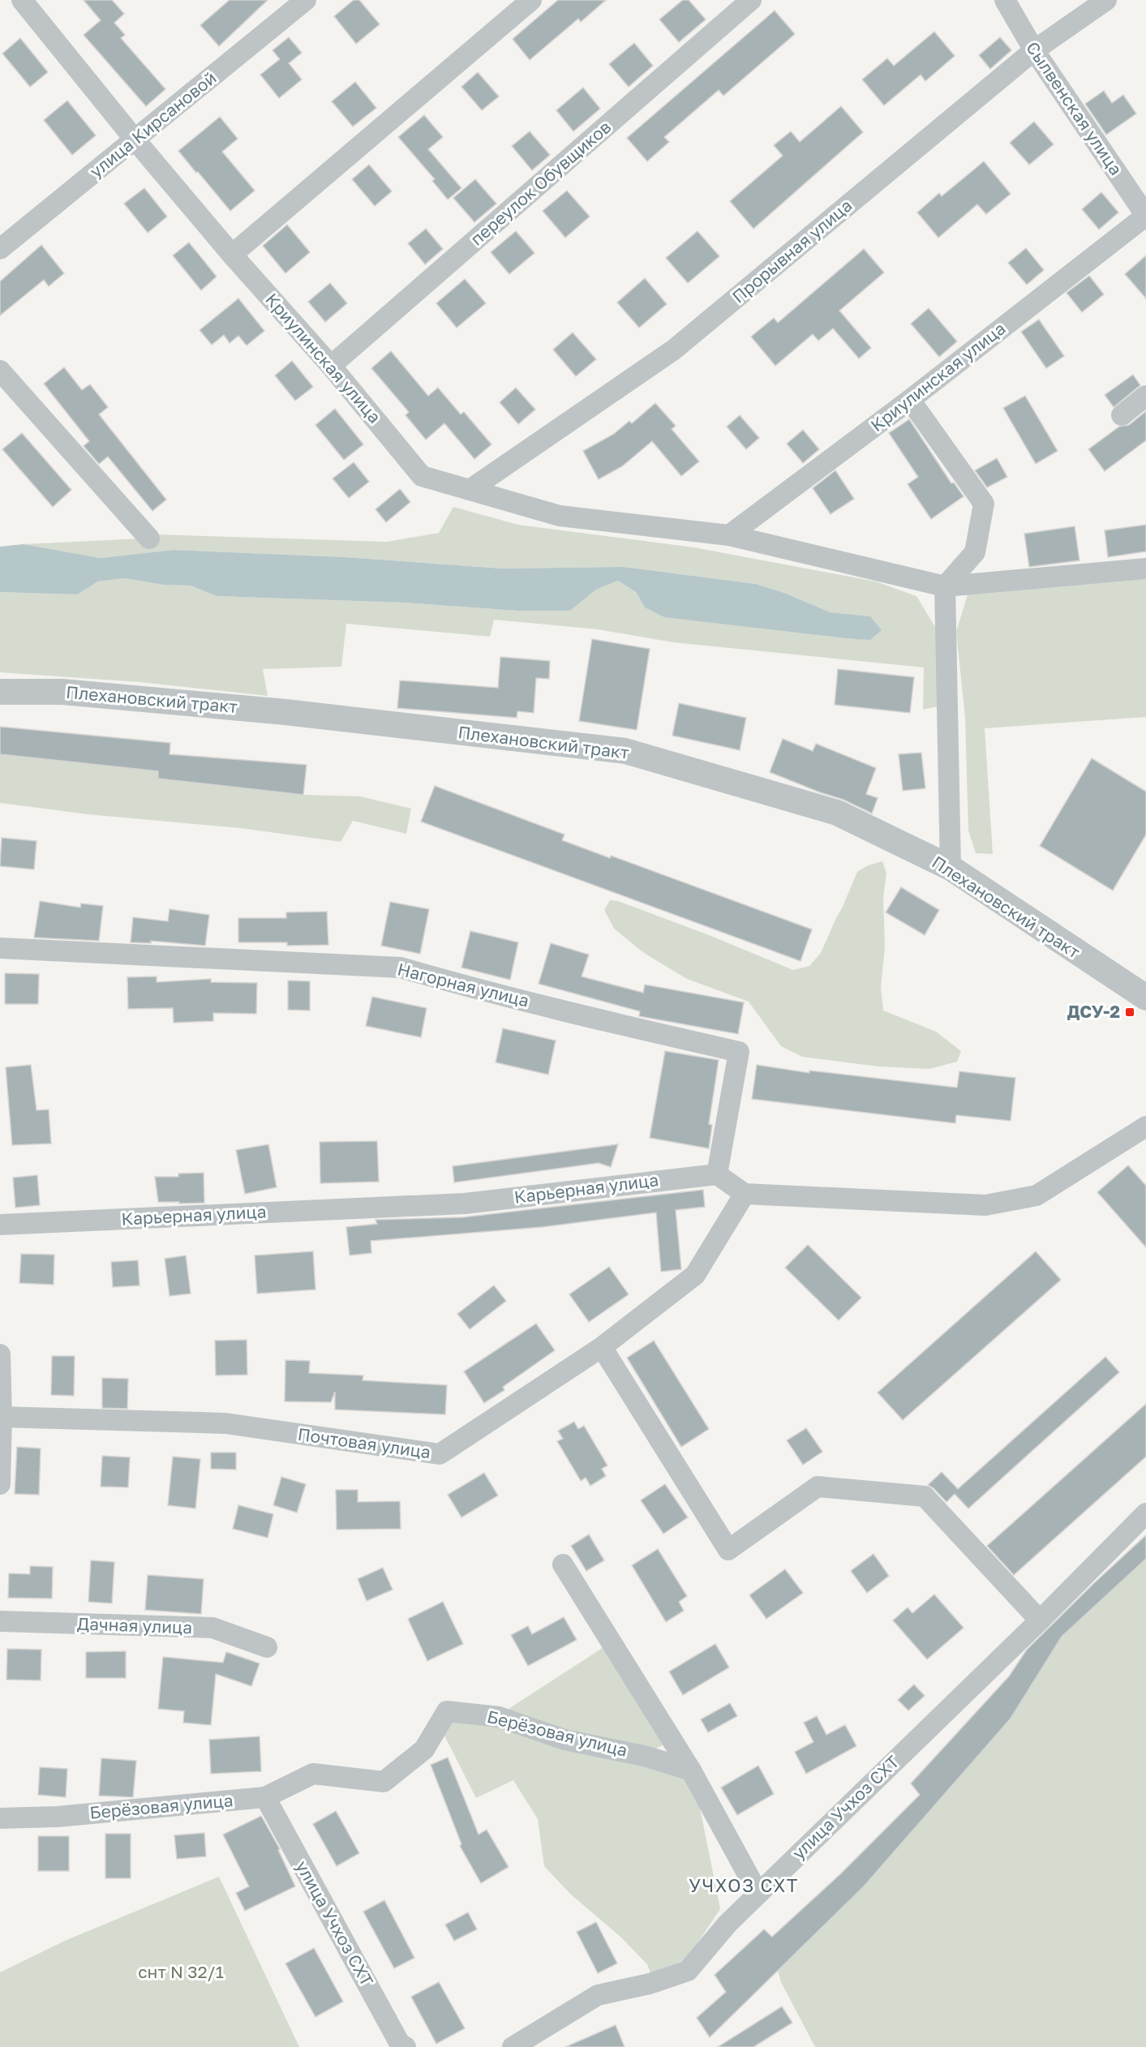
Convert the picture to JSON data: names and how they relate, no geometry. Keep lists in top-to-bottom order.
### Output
{
  "streets": {
    "street": [
      "Сылвенская улица",
      "улица Кирсановой",
      "переулок Обувщиков",
      "Прорывная улица",
      "Криулинская улица",
      "Плехановский тракт",
      "Нагорная улица",
      "Карьерная улица",
      "Почтовая улица",
      "Дачная улица",
      "Берёзовая улица",
      "улица Учхоз СХТ"
    ]
  },
  "crossings": [
    ["Сылвенская улица", "Прорывная улица"],
    ["Сылвенская улица", "Криулинская улица"],
    ["улица Кирсановой", "Криулинская улица"],
    ["переулок Обувщиков", "Криулинская улица"],
    ["Прорывная улица", "Криулинская улица"],
    ["Нагорная улица", "Карьерная улица"],
    ["Берёзовая улица", "улица Учхоз СХТ"]
  ],
  "districts": ["УЧХОЗ СХТ"],
  "parks": ["снт N 32/1"],
  "places": {
    "transit": ["ДСУ-2"]
  }
}
